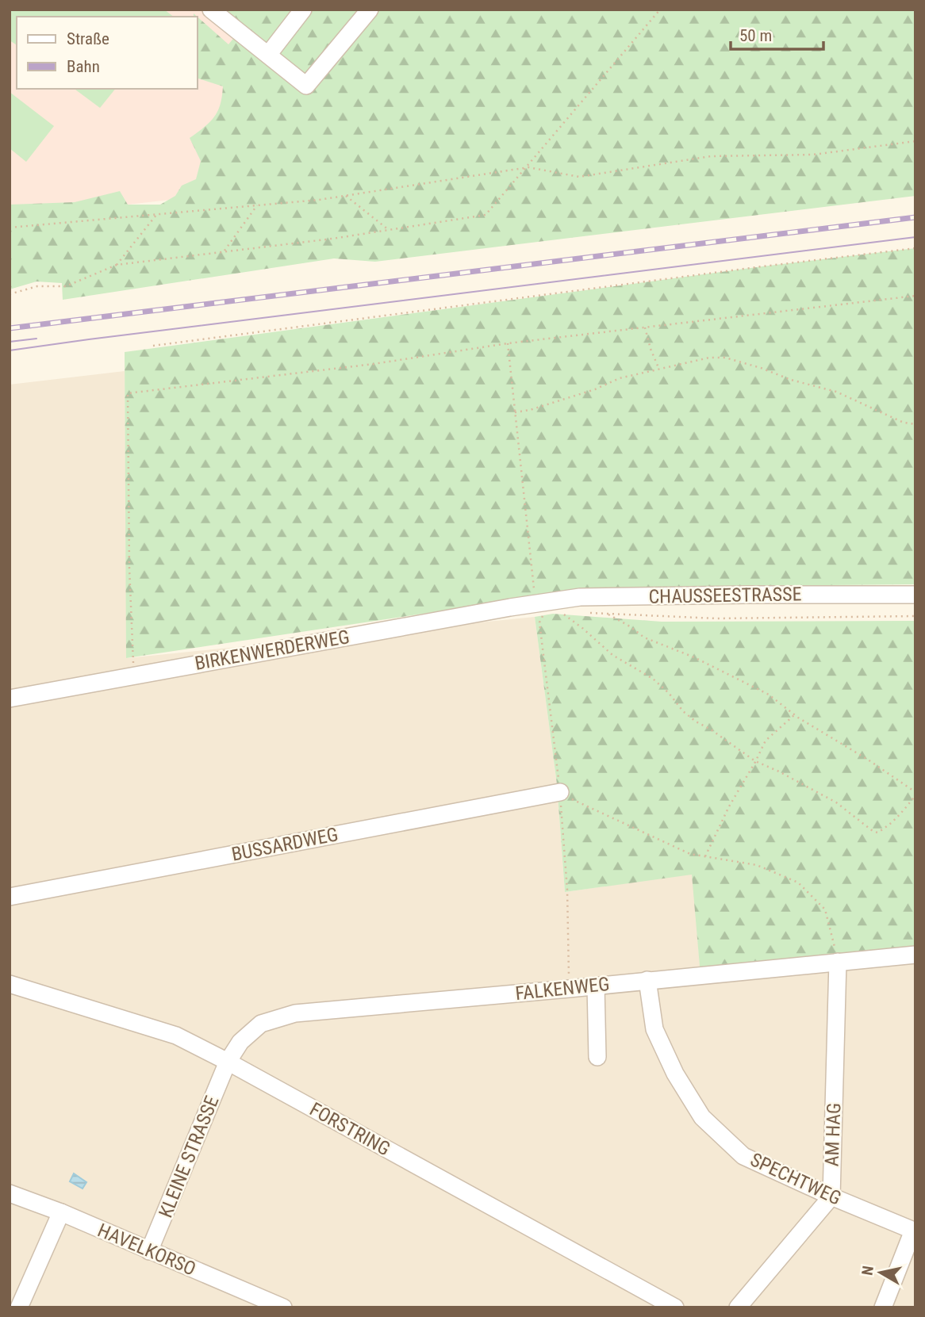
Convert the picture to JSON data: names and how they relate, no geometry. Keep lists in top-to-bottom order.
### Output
{
  "streets": {
    "street": [
      "CHAUSSEESTRASSE",
      "BIRKENWERDERWEG",
      "BUSSARDWEG",
      "FALKENWEG",
      "FORSTRING",
      "AM HAG",
      "KLEINE STRASSE",
      "SPECHTWEG",
      "HAVELKORSO"
    ]
  },
  "crossings": [
    ["CHAUSSEESTRASSE", "BIRKENWERDERWEG"],
    ["FALKENWEG", "FORSTRING"],
    ["FALKENWEG", "AM HAG"],
    ["FALKENWEG", "KLEINE STRASSE"],
    ["FALKENWEG", "SPECHTWEG"],
    ["FORSTRING", "KLEINE STRASSE"],
    ["AM HAG", "SPECHTWEG"],
    ["KLEINE STRASSE", "HAVELKORSO"]
  ],
  "legend": ["Straße", "Bahn"],
  "scale_bar": "50 m",
  "north": "left"
}
